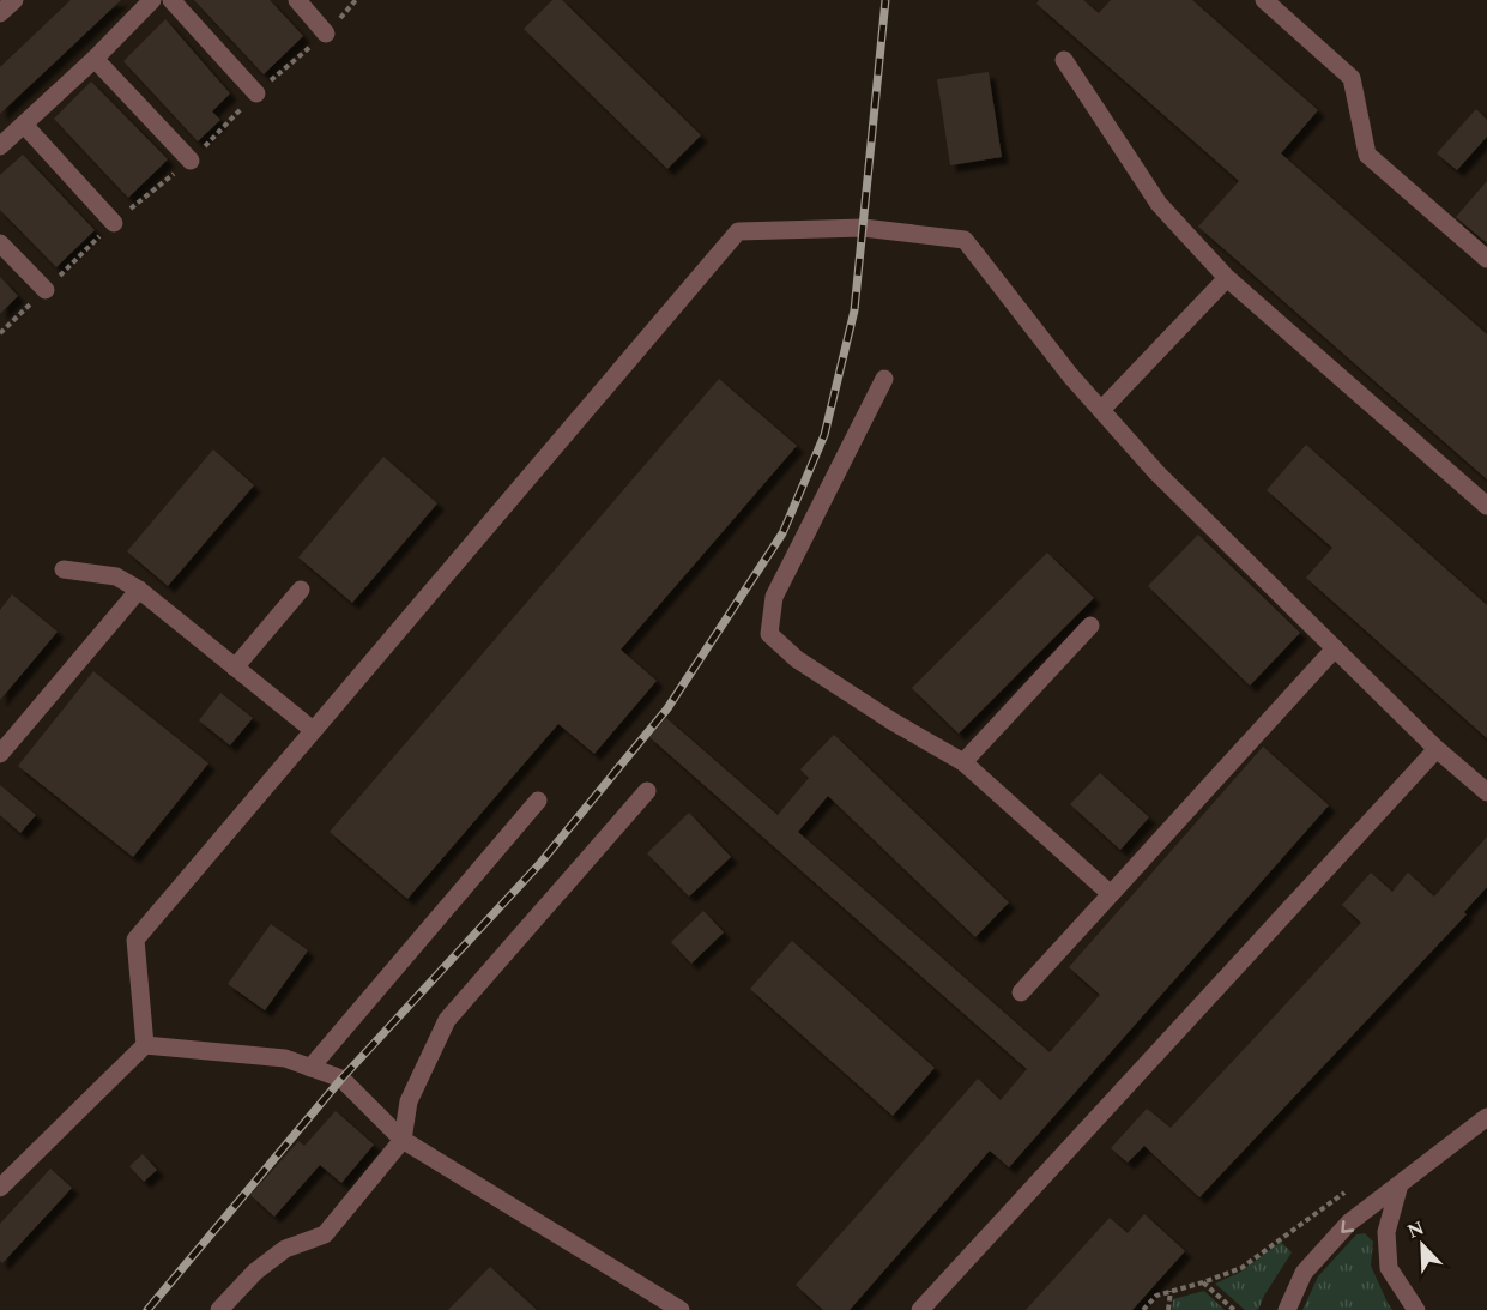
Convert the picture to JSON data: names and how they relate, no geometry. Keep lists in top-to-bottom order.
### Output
{
  "north": "top left"
}
